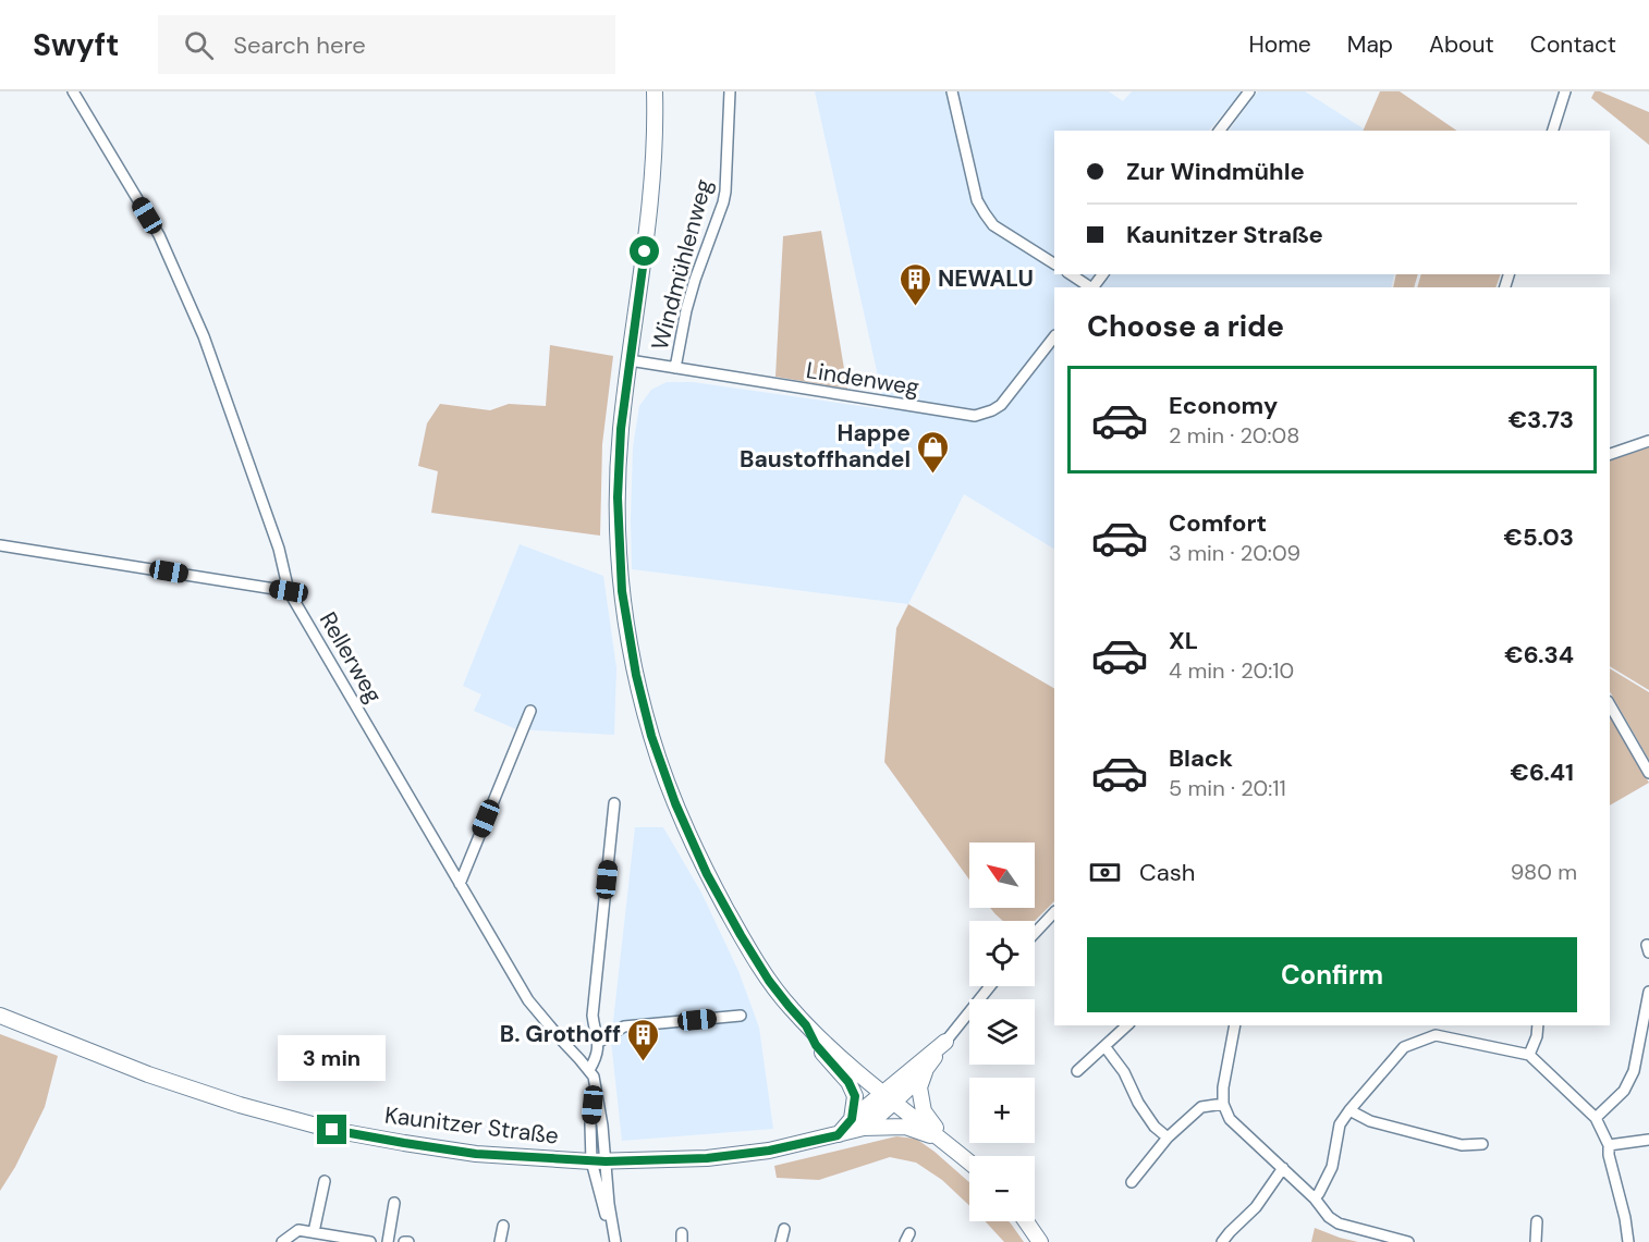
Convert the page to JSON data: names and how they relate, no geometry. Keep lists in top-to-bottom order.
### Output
{
  "streets": {
    "main road": ["Kaunitzer Straße"],
    "street": ["Windmühlenweg", "Lindenweg", "Rellerweg"]
  },
  "crossings": [
    ["Windmühlenweg", "Lindenweg"]
  ],
  "places": {
    "building": ["NEWALU", "B. Grothoff"],
    "shop": ["Happe Baustoffhandel"]
  },
  "north": "top left",
  "page": {
    "header": "Swyft",
    "search": "Search here",
    "nav": [
      "Home",
      "Map",
      "About",
      "Contact"
    ],
    "banner": ["Zur Windmühle", "Kaunitzer Straße"],
    "heading": "Choose a ride",
    "list": [
      {
        "name": "Economy",
        "note": "2 min · 20:08",
        "value": "€3.73"
      },
      {
        "name": "Comfort",
        "note": "3 min · 20:09",
        "value": "€5.03"
      },
      {
        "name": "XL",
        "note": "4 min · 20:10",
        "value": "€6.34"
      },
      {
        "name": "Black",
        "note": "5 min · 20:11",
        "value": "€6.41"
      }
    ],
    "pay": ["Cash", "980 m"],
    "map_buttons": ["+", "−"],
    "buttons": "Confirm",
    "bubble": "3 min"
  }
}
